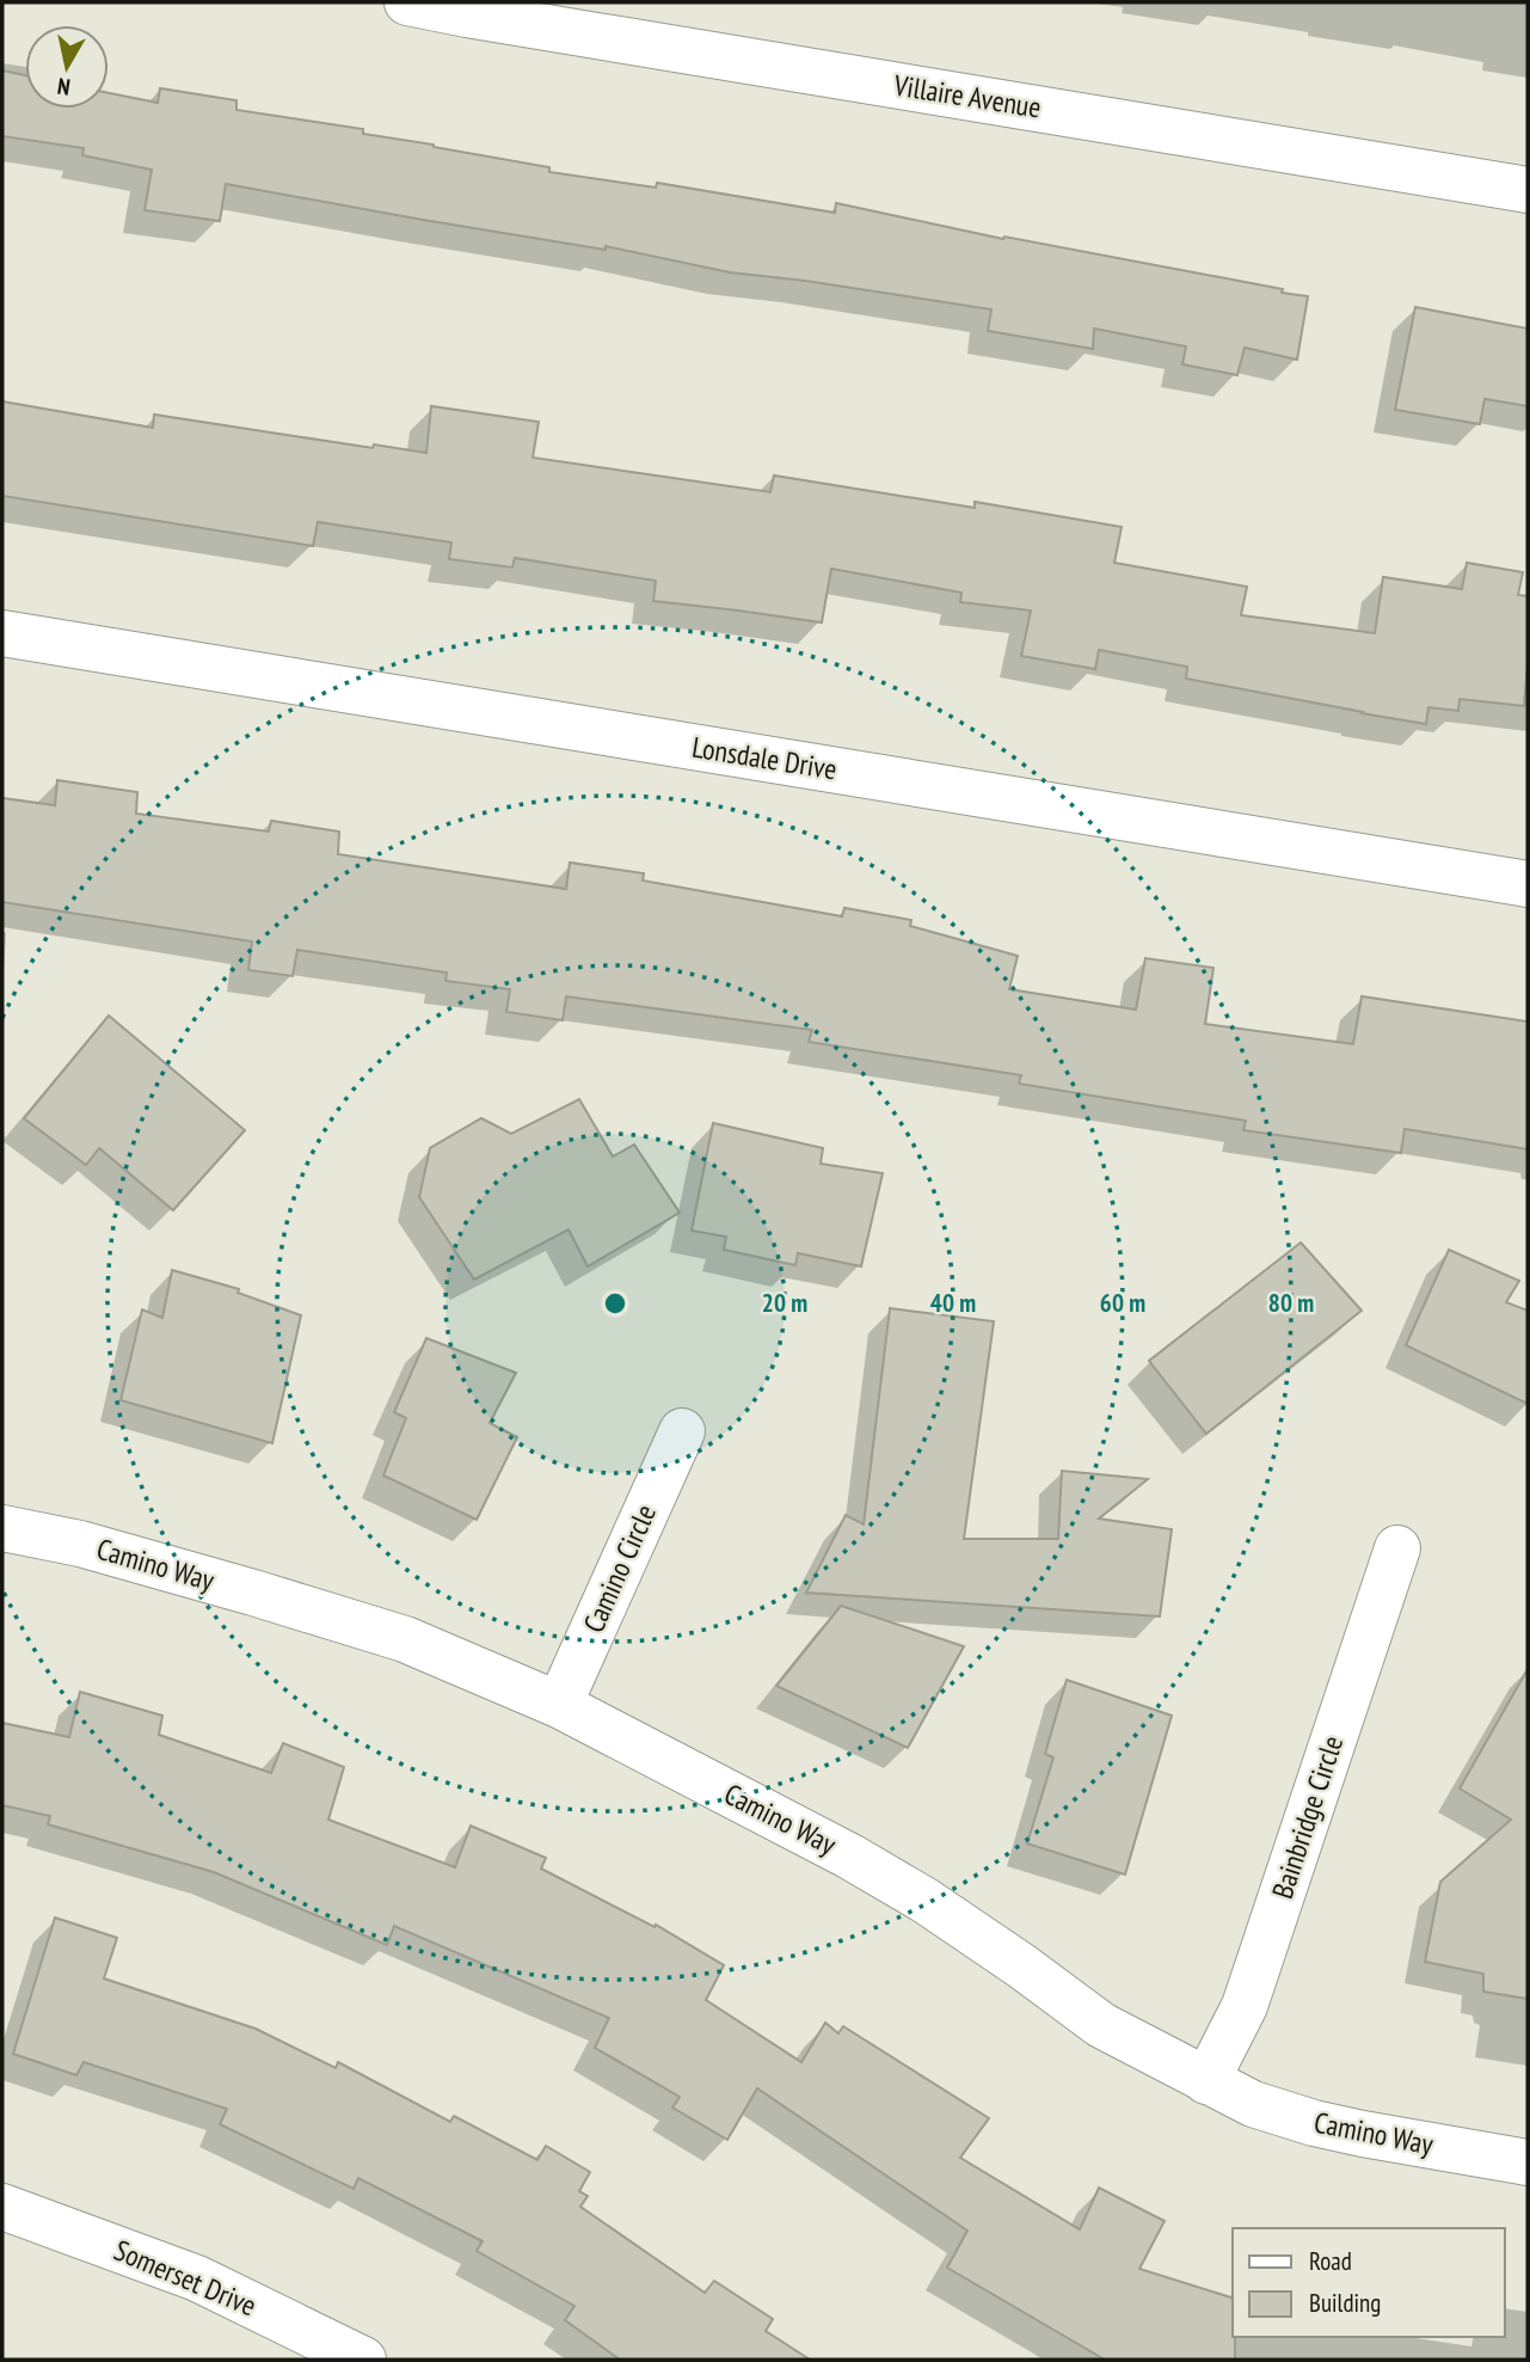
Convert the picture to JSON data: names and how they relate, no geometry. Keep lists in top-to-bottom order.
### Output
{
  "streets": {
    "street": [
      "Villaire Avenue",
      "Lonsdale Drive",
      "Camino Way",
      "Camino Circle",
      "Bainbridge Circle",
      "Somerset Drive"
    ]
  },
  "crossings": [
    ["Camino Way", "Camino Circle"],
    ["Camino Way", "Bainbridge Circle"]
  ],
  "legend": ["Road", "Building"],
  "north": "bottom",
  "rings": [
    "20 m",
    "40 m",
    "60 m",
    "80 m"
  ]
}
